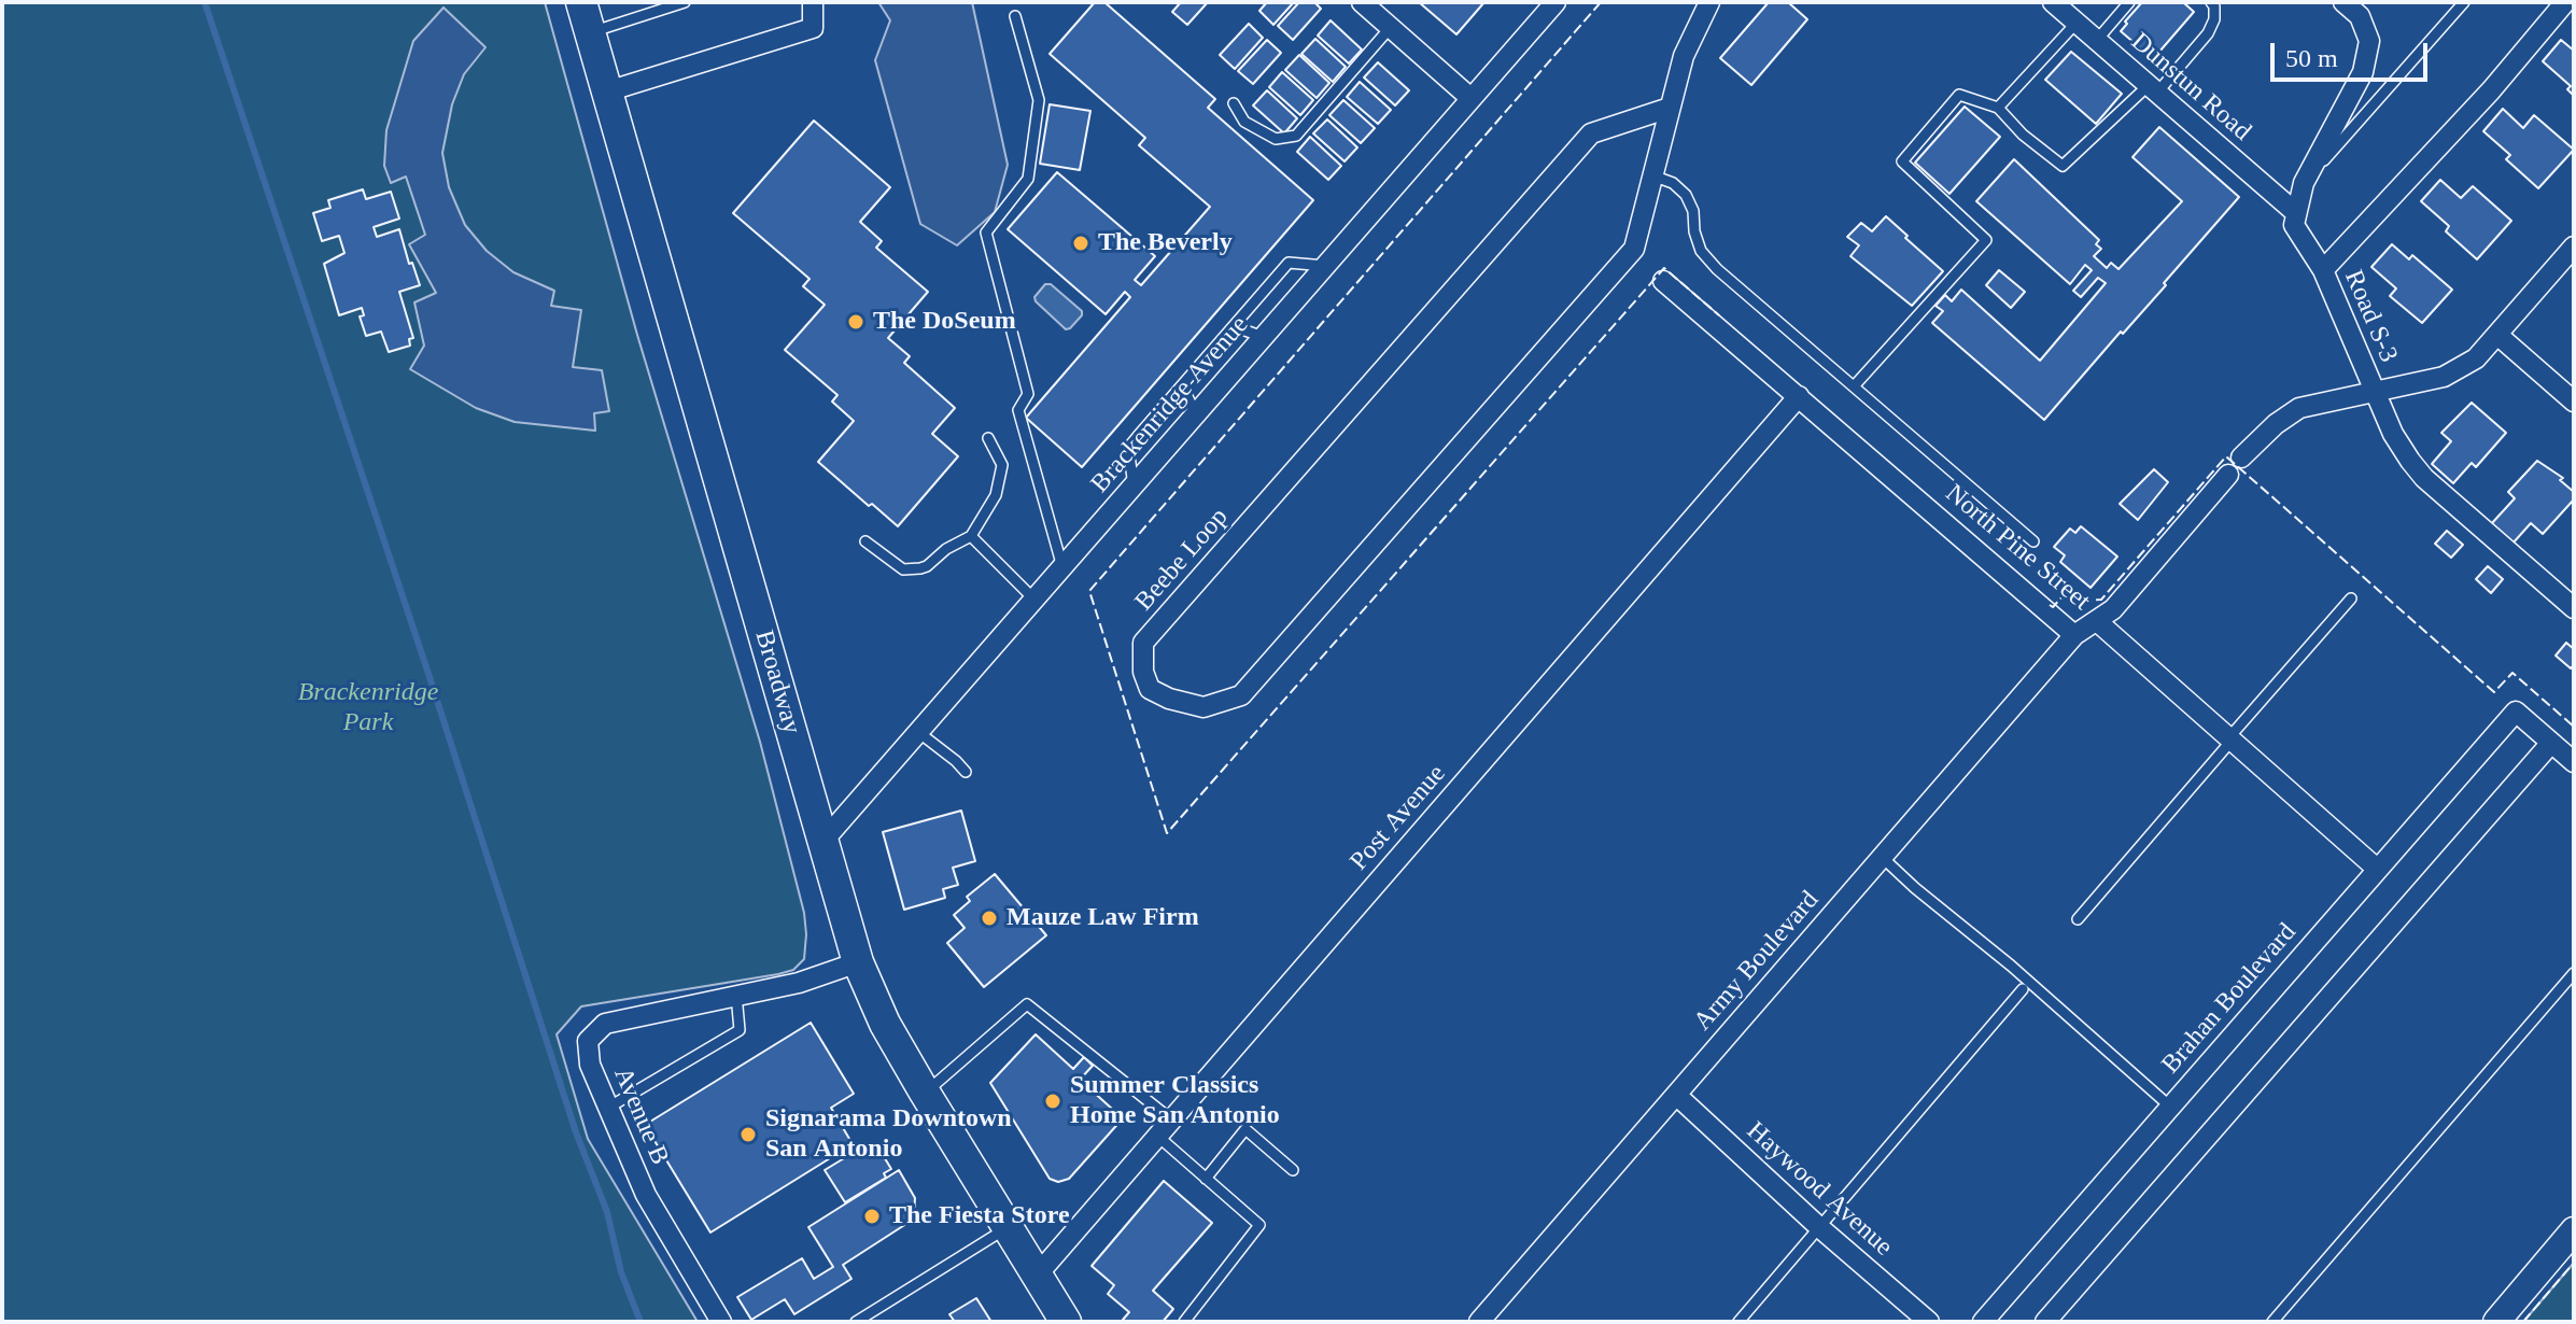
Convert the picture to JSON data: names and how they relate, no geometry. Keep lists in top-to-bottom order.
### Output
{
  "streets": {
    "main road": ["Broadway"],
    "street": [
      "Dunstun Road",
      "Road S-3",
      "Brackenridge Avenue",
      "North Pine Street",
      "Beebe Loop",
      "Post Avenue",
      "Army Boulevard",
      "Brahan Boulevard",
      "Avenue B",
      "Haywood Avenue"
    ]
  },
  "crossings": [
    ["Dunstun Road", "Road S-3"],
    ["Brackenridge Avenue", "Broadway"],
    ["North Pine Street", "Post Avenue"],
    ["North Pine Street", "Army Boulevard"],
    ["North Pine Street", "Brahan Boulevard"],
    ["Broadway", "Post Avenue"],
    ["Broadway", "Avenue B"],
    ["Army Boulevard", "Haywood Avenue"]
  ],
  "parks": ["Brackenridge Park"],
  "places": [
    "The Beverly",
    "The DoSeum",
    "Mauze Law Firm",
    "Summer Classics Home San Antonio",
    "Signarama Downtown San Antonio",
    "The Fiesta Store"
  ],
  "scale_bar": "50 m"
}
